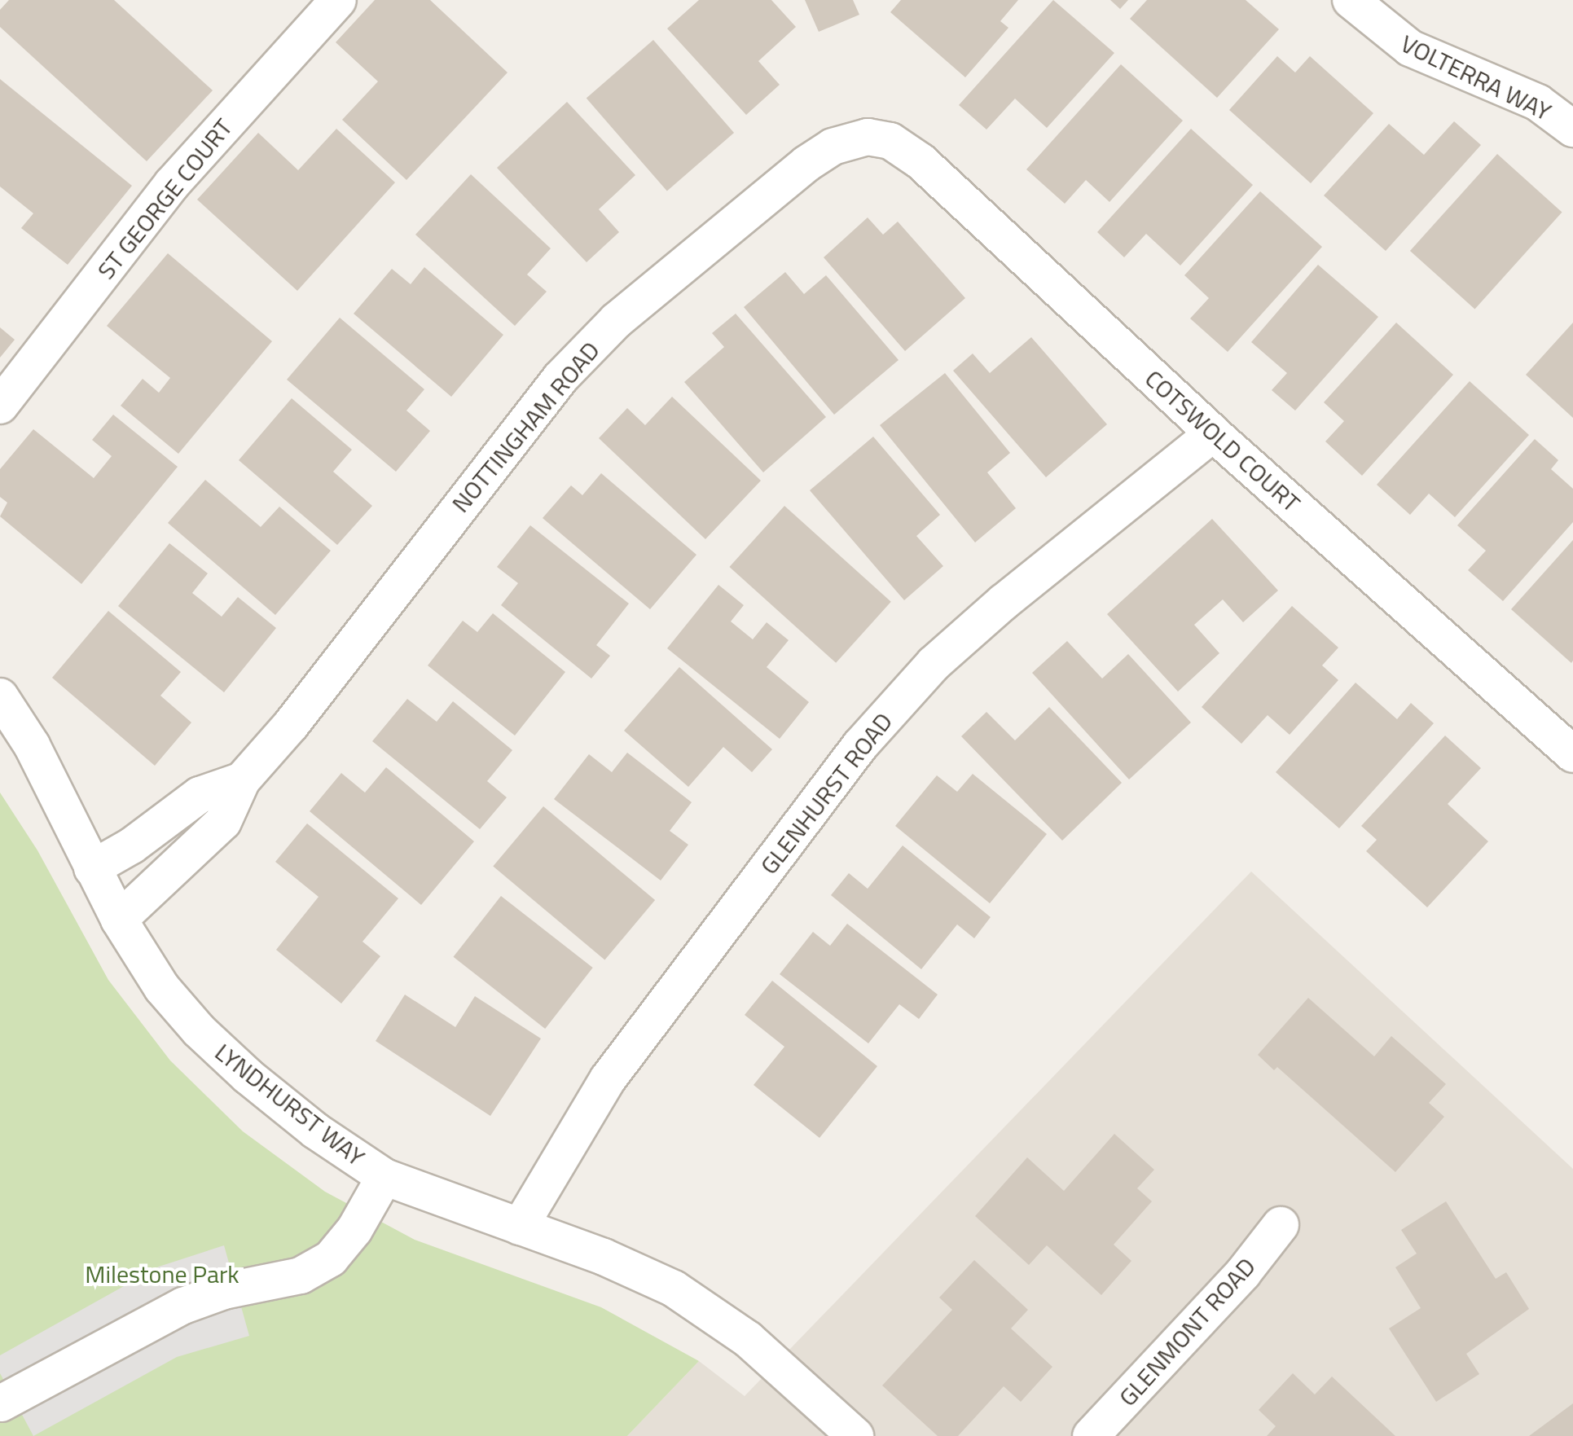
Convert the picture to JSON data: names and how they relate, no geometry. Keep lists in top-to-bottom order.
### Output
{
  "streets": {
    "street": [
      "VOLTERRA WAY",
      "ST GEORGE COURT",
      "NOTTINGHAM ROAD",
      "COTSWOLD COURT",
      "GLENHURST ROAD",
      "LYNDHURST WAY",
      "GLENMONT ROAD"
    ]
  },
  "crossings": [
    ["NOTTINGHAM ROAD", "COTSWOLD COURT"],
    ["NOTTINGHAM ROAD", "LYNDHURST WAY"],
    ["COTSWOLD COURT", "GLENHURST ROAD"],
    ["GLENHURST ROAD", "LYNDHURST WAY"]
  ],
  "parks": ["Milestone Park"]
}
